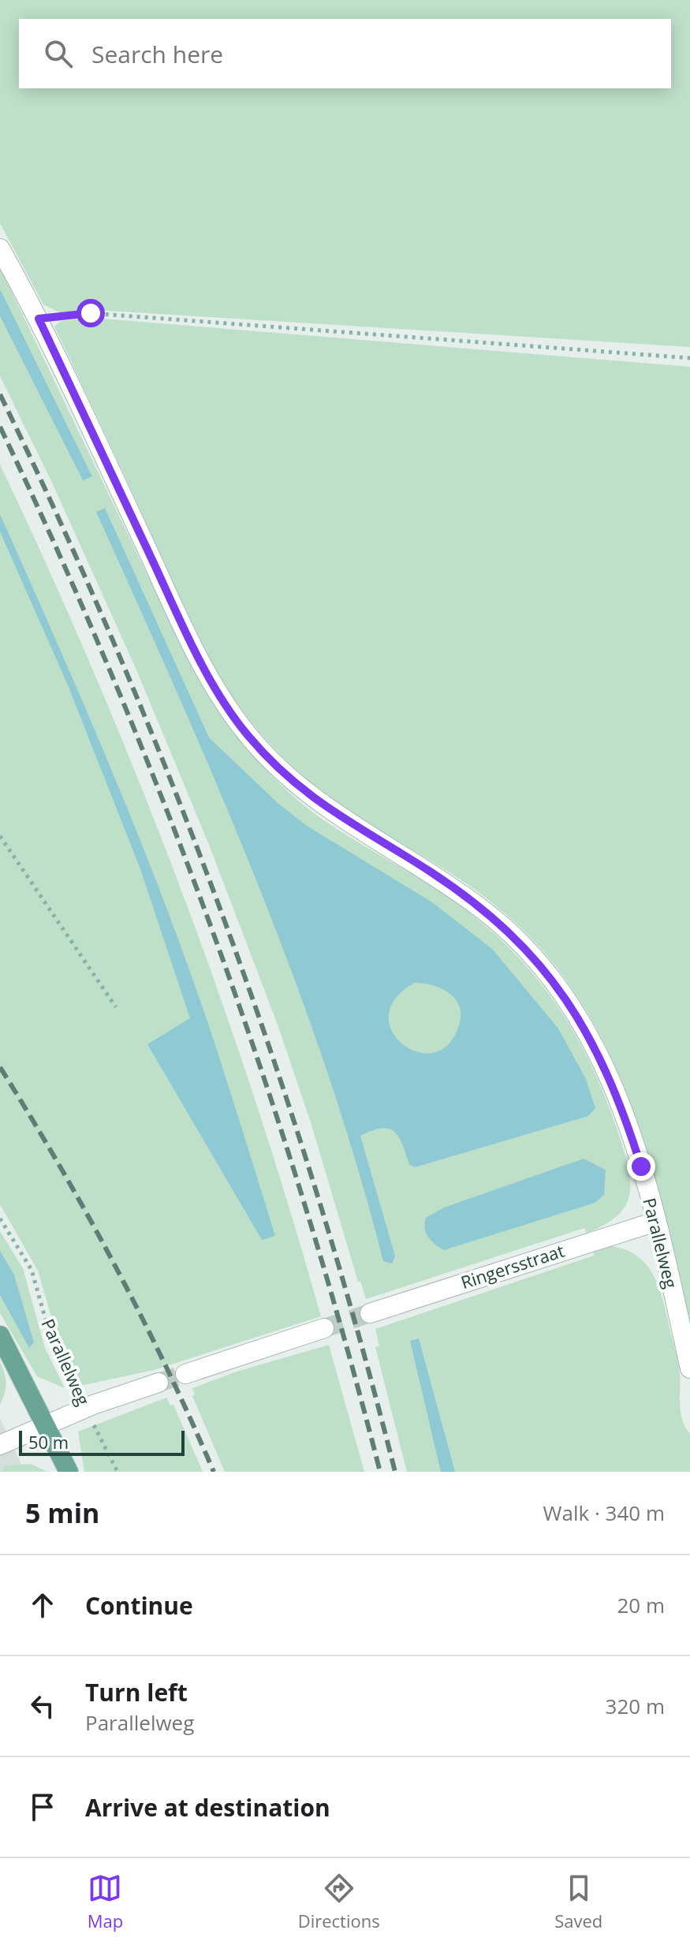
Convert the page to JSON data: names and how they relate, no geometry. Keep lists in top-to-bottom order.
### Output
{
  "streets": {
    "street": ["Parallelweg", "Ringersstraat"]
  },
  "crossings": [
    ["Parallelweg", "Ringersstraat"]
  ],
  "scale_bar": "50 m",
  "page": {
    "search": "Search here",
    "scale": "50 m",
    "heading": ["5 min", "Walk · 340 m"],
    "list": [
      ["Continue", "20 m"],
      ["Turn left", "Parallelweg", "320 m"],
      "Arrive at destination"
    ],
    "nav": ["Map", "Directions", "Saved"]
  }
}
